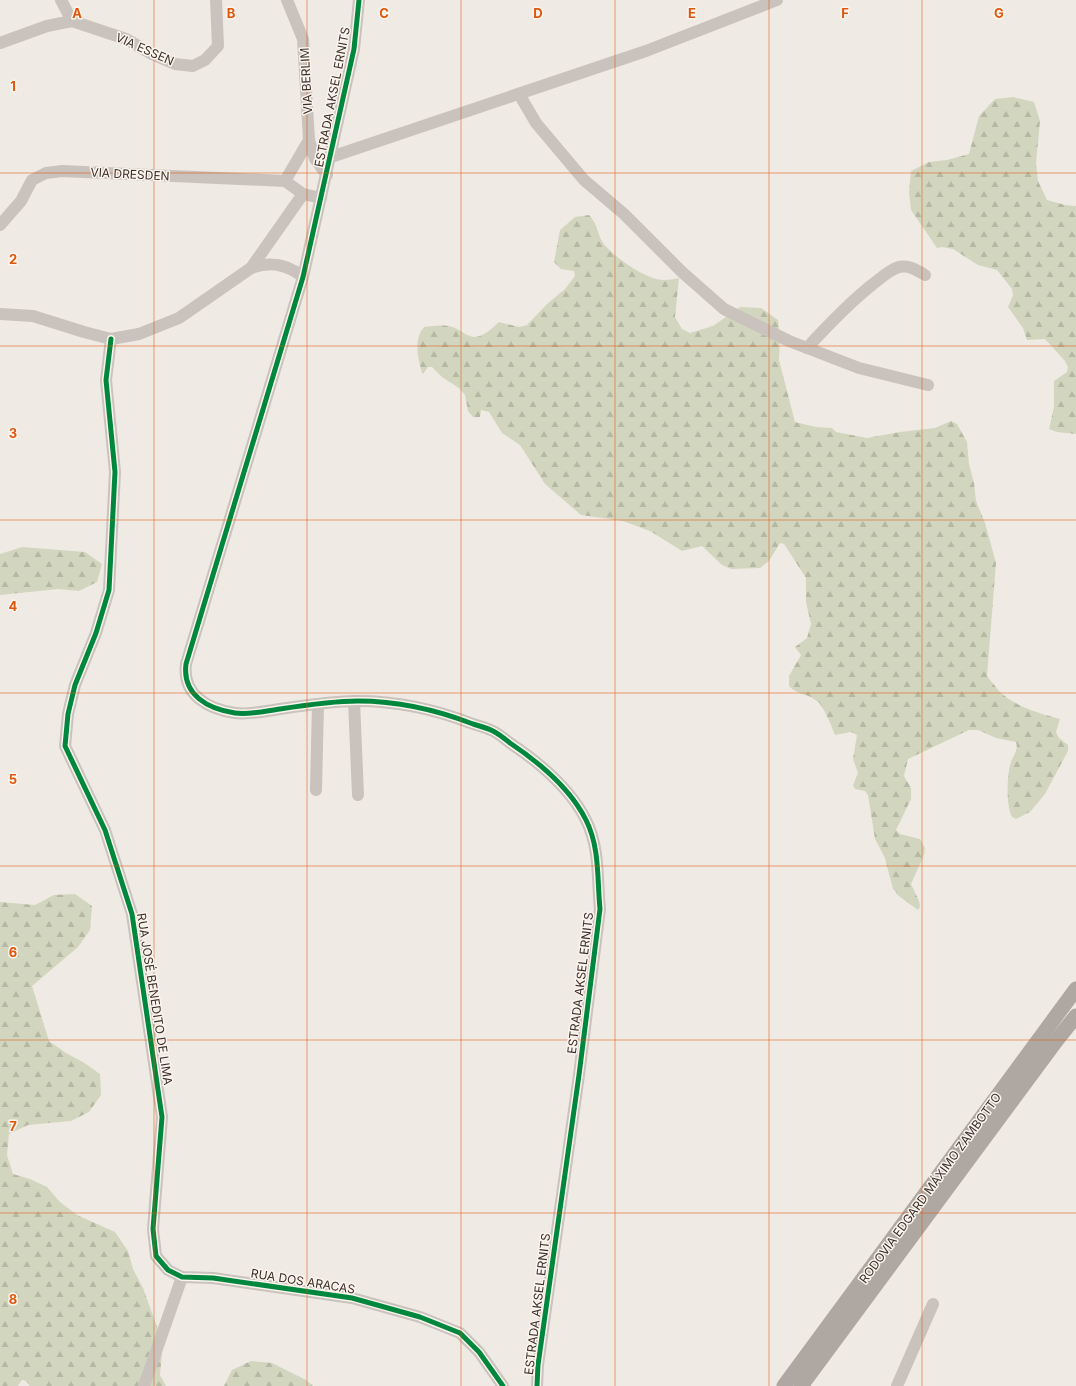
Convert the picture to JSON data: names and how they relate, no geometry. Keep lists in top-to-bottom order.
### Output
{
  "streets": {
    "main road": ["RODOVIA EDGARD MÁXIMO ZAMBOTTO"],
    "street": [
      "VIA ESSEN",
      "VIA BERLIM",
      "ESTRADA AKSEL ERNITS",
      "VIA DRESDEN",
      "RUA JOSÉ BENEDITO DE LIMA",
      "RUA DOS ARACAS"
    ]
  },
  "crossings": [
    ["VIA BERLIM", "ESTRADA AKSEL ERNITS"],
    ["RUA JOSÉ BENEDITO DE LIMA", "RUA DOS ARACAS"]
  ],
  "grid": {
    "columns": [
      "A",
      "B",
      "C",
      "D",
      "E",
      "F",
      "G"
    ],
    "rows": [
      "1",
      "2",
      "3",
      "4",
      "5",
      "6",
      "7",
      "8"
    ]
  }
}
